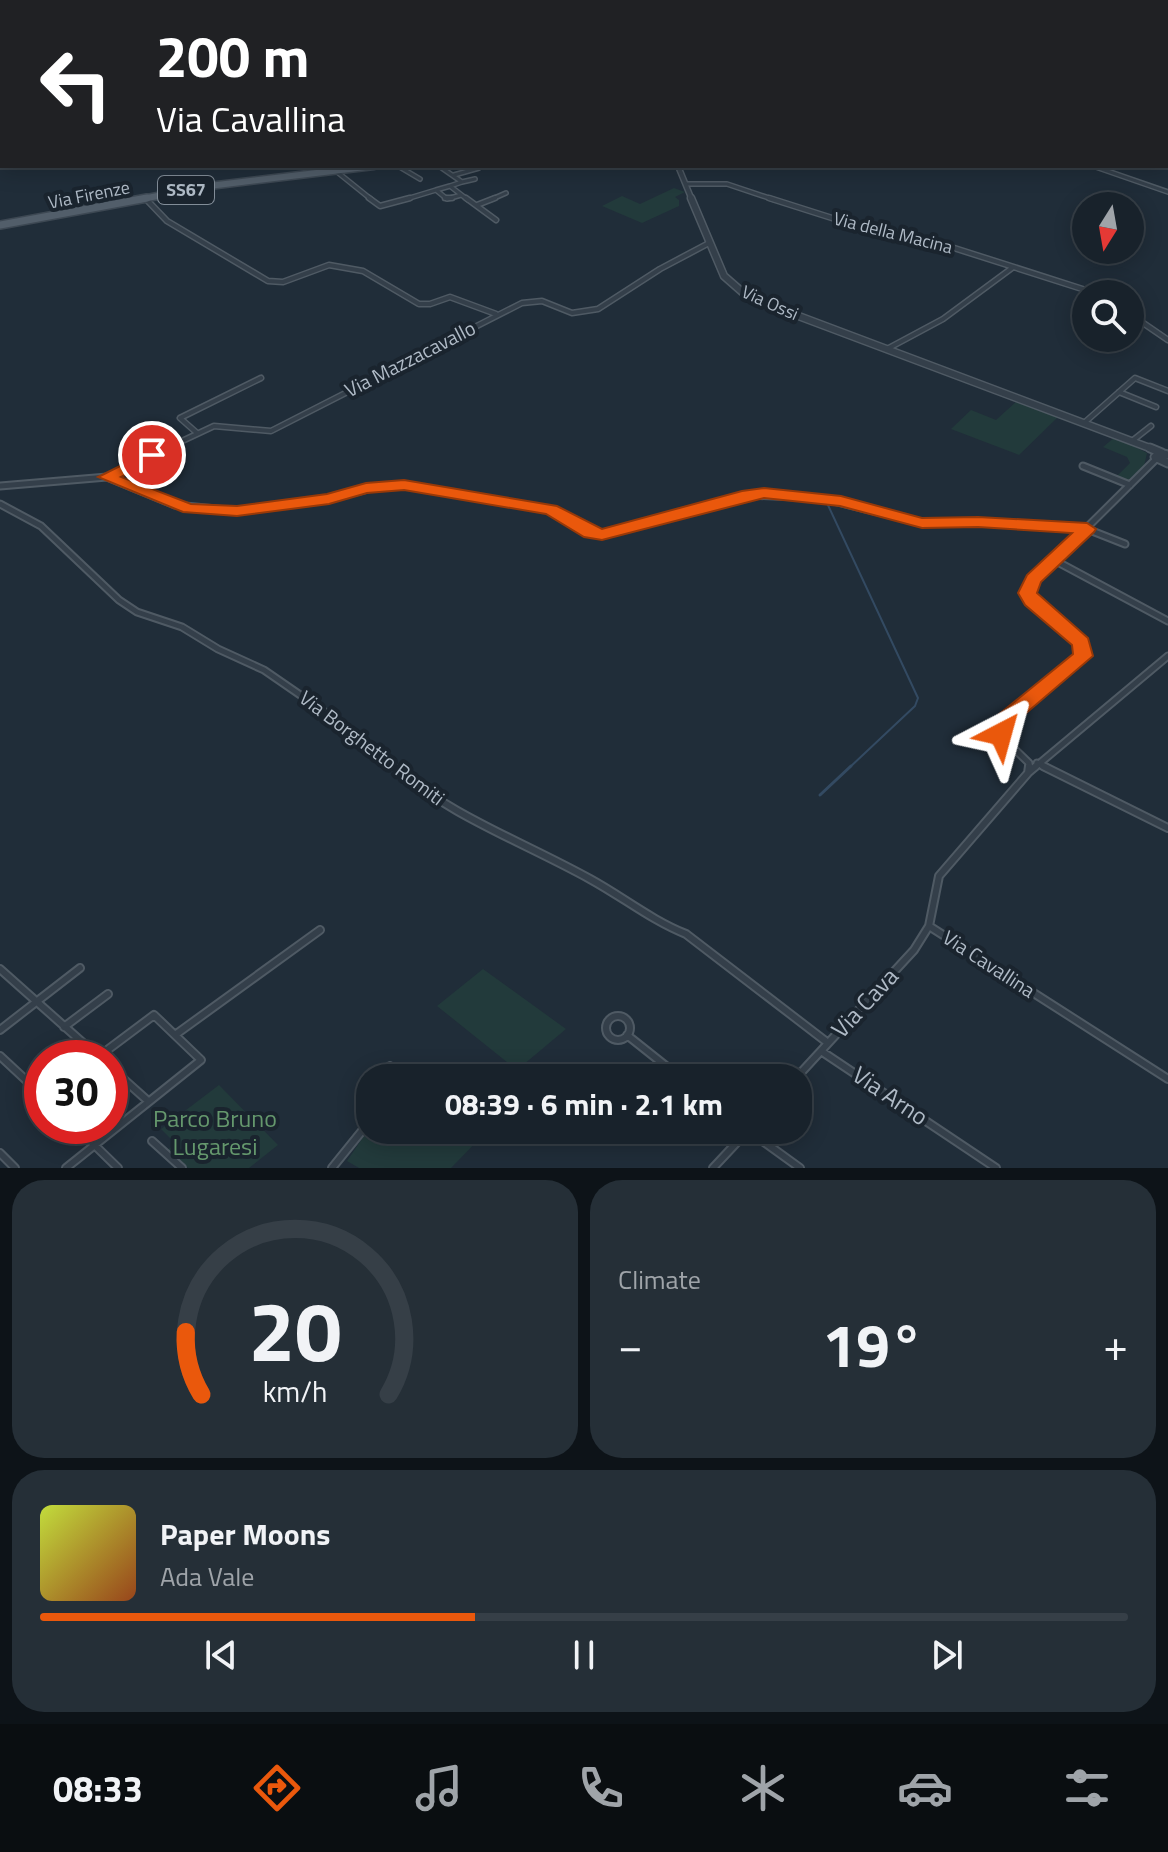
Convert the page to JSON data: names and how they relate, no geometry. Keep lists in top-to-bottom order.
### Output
{
  "streets": {
    "main road": ["SS67", "Via Firenze"],
    "street": [
      "Via della Macina",
      "Via Ossi",
      "Via Mazzacavallo",
      "Via Borghetto Romiti",
      "Via Cavallina",
      "Via Cava",
      "Via Arno"
    ]
  },
  "crossings": [
    ["Via della Macina", "Via Ossi"],
    ["Via Ossi", "Via Mazzacavallo"],
    ["Via Borghetto Romiti", "Via Cava"],
    ["Via Cavallina", "Via Cava"],
    ["Via Cava", "Via Arno"]
  ],
  "parks": ["Parco Bruno Lugaresi"],
  "north": "bottom",
  "page": {
    "turn": ["200 m", "Via Cavallina"],
    "limit": "30",
    "trip": "08:39 · 6 min · 2.1 km",
    "tile": "Climate",
    "heat": ["−", "19°", "+"],
    "song": ["Paper Moons", "Ada Vale"],
    "tabs": "08:33",
    "gauge": ["20", "km/h"]
  }
}
